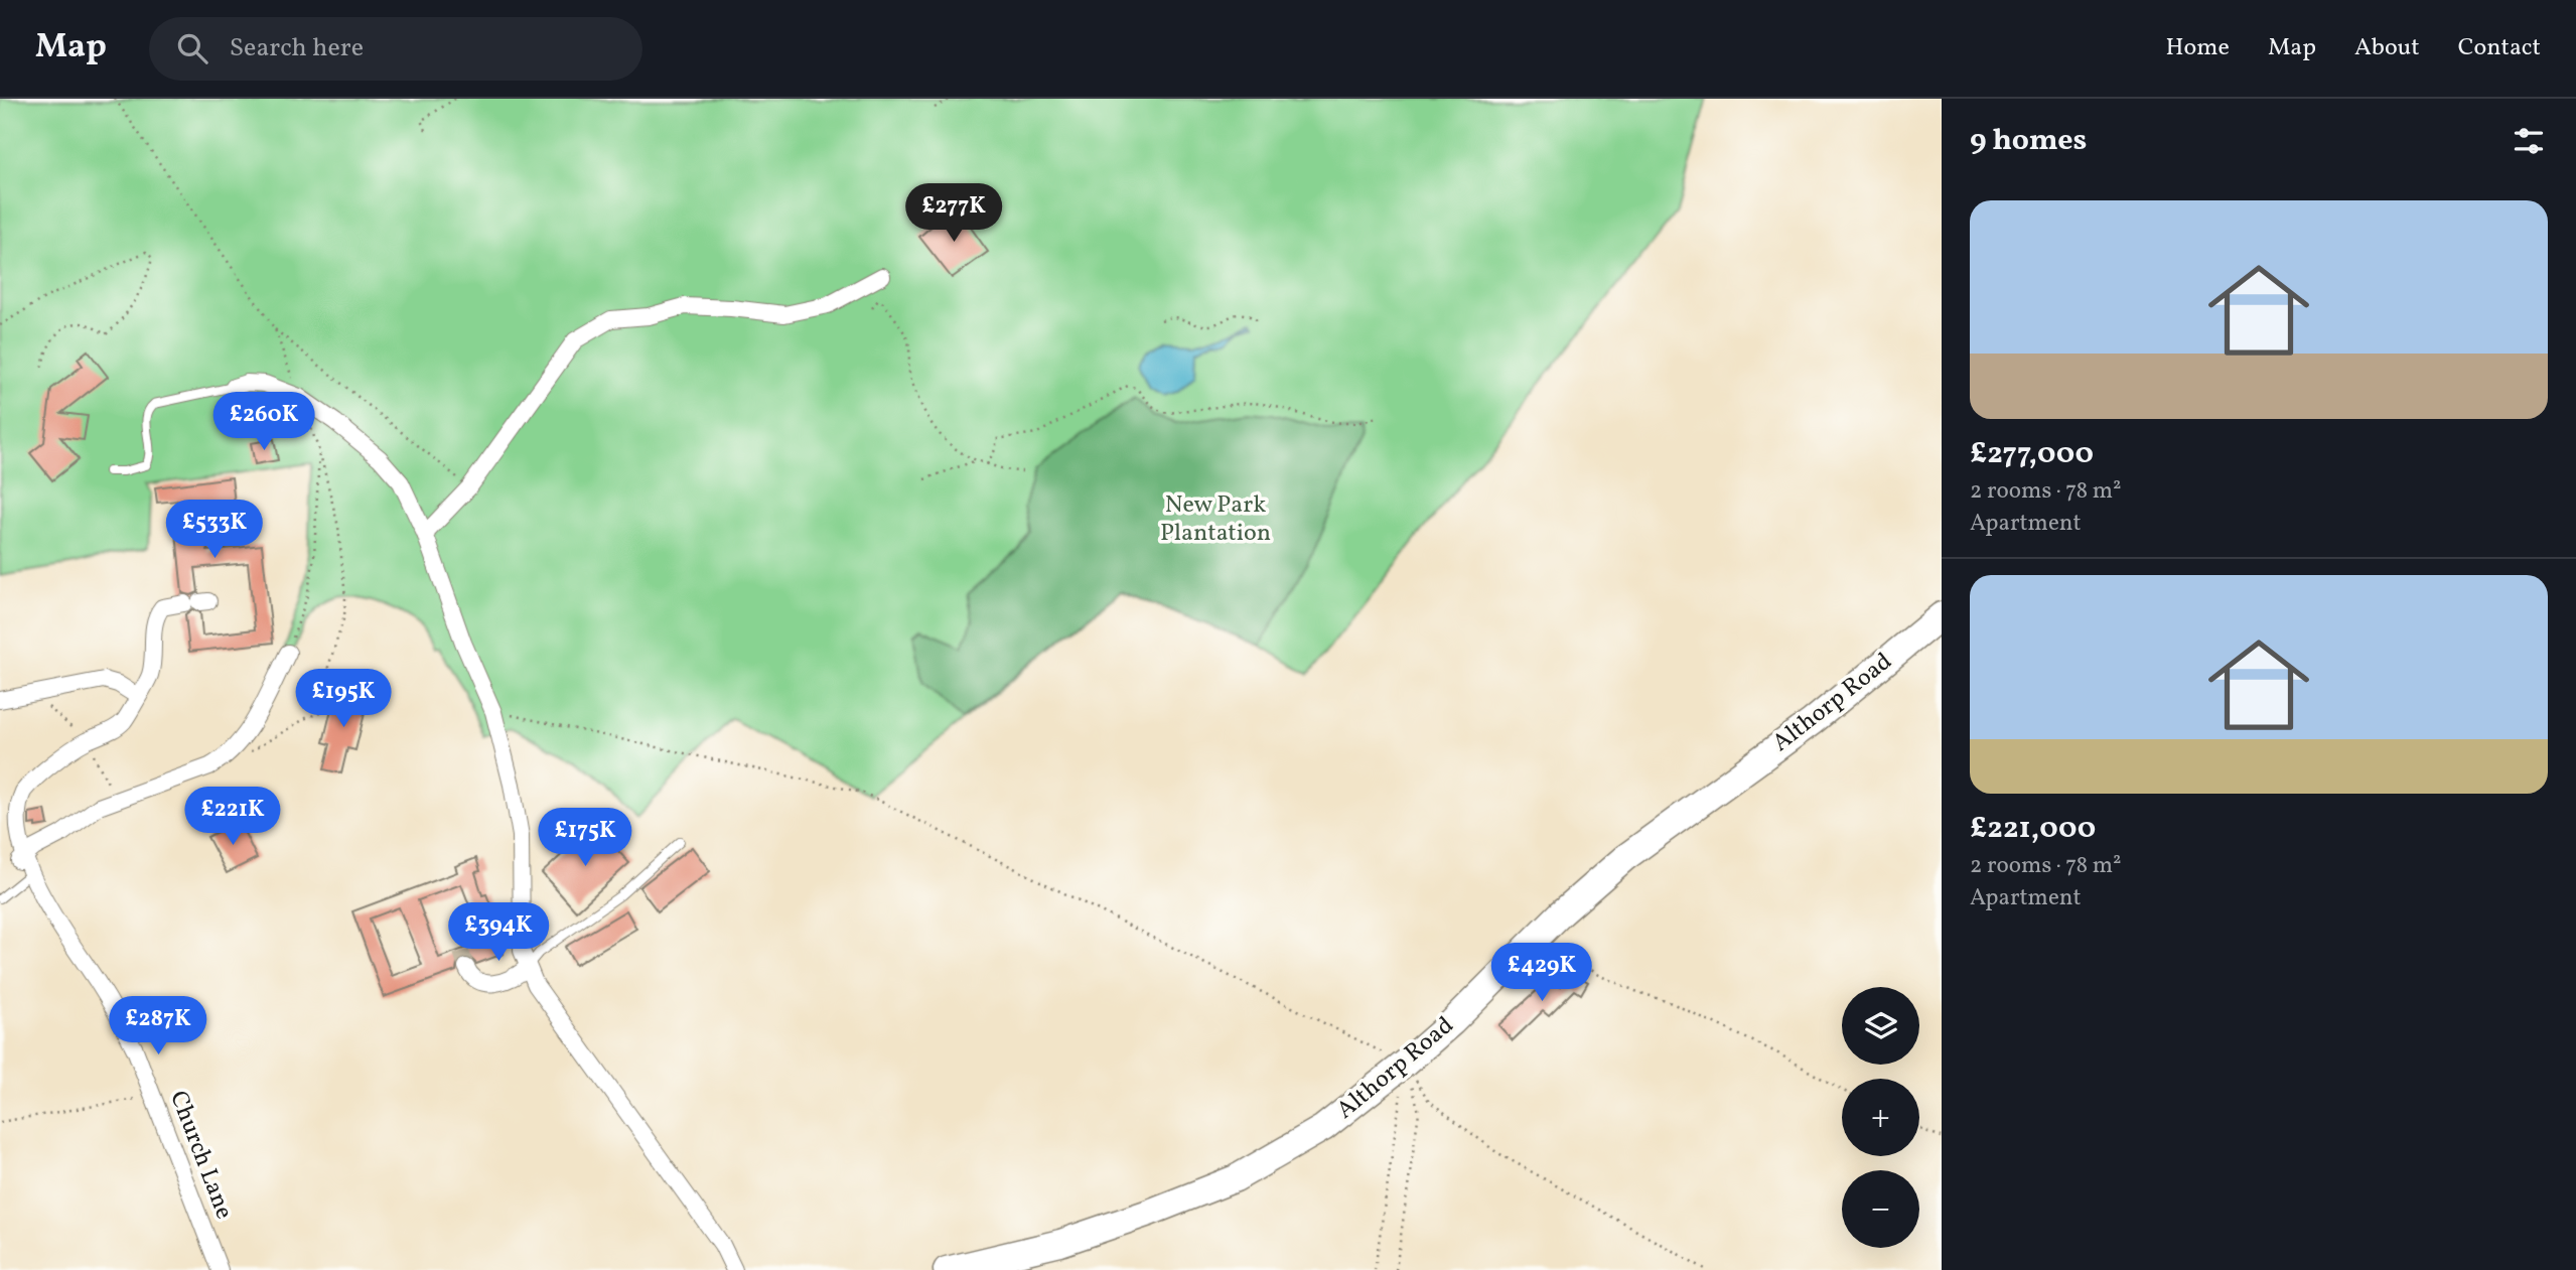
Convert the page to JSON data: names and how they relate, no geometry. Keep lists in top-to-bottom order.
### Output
{
  "streets": {
    "main road": ["Althorp Road"],
    "street": ["Church Lane"]
  },
  "parks": ["New Park Plantation"],
  "page": {
    "header": "Map",
    "search": "Search here",
    "nav": [
      "Home",
      "Map",
      "About",
      "Contact"
    ],
    "heading": "9 homes",
    "price": [
      "£277K",
      "£260K",
      "£533K",
      "£195K",
      "£221K",
      "£175K",
      "£394K",
      "£429K",
      "£287K"
    ],
    "list": [
      {
        "name": "£277,000",
        "note": "2 rooms · 78 m² · Apartment"
      },
      {
        "name": "£221,000",
        "note": "2 rooms · 78 m² · Apartment"
      }
    ],
    "map_buttons": ["+", "−"]
  }
}
